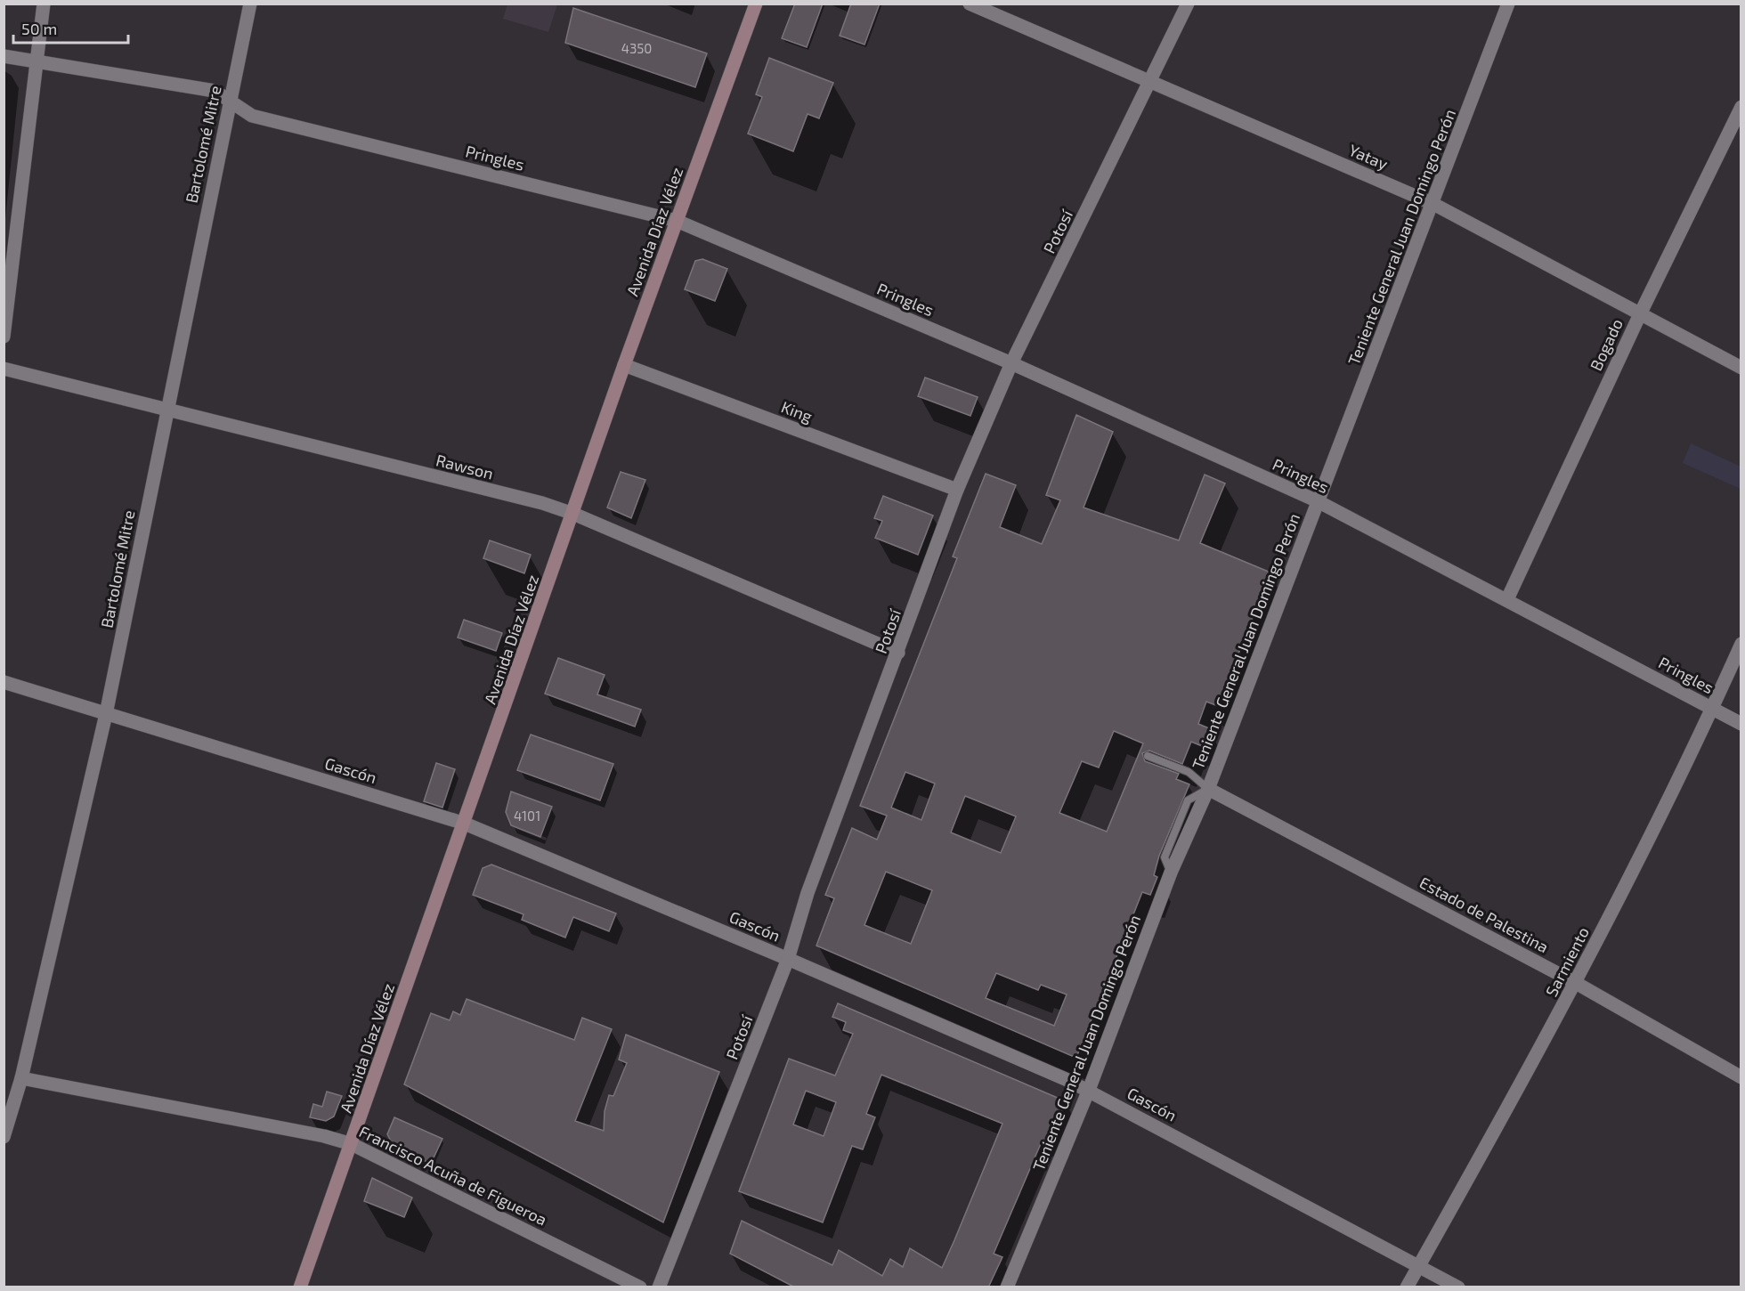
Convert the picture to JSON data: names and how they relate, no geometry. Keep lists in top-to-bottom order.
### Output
{
  "streets": {
    "main road": ["Avenida Díaz Vélez"],
    "street": [
      "Bartolomé Mitre",
      "Yatay",
      "Pringles",
      "Potosí",
      "Teniente General Juan Domingo Perón",
      "Bogado",
      "King",
      "Rawson",
      "Gascón",
      "Estado de Palestina",
      "Sarmiento",
      "Francisco Acuña de Figueroa"
    ]
  },
  "crossings": [
    ["Bartolomé Mitre", "Pringles"],
    ["Bartolomé Mitre", "Rawson"],
    ["Bartolomé Mitre", "Gascón"],
    ["Bartolomé Mitre", "Francisco Acuña de Figueroa"],
    ["Yatay", "Potosí"],
    ["Yatay", "Teniente General Juan Domingo Perón"],
    ["Yatay", "Bogado"],
    ["Pringles", "Avenida Díaz Vélez"],
    ["Pringles", "Potosí"],
    ["Pringles", "Teniente General Juan Domingo Perón"],
    ["Pringles", "Bogado"],
    ["Pringles", "Sarmiento"],
    ["Avenida Díaz Vélez", "King"],
    ["Avenida Díaz Vélez", "Rawson"],
    ["Avenida Díaz Vélez", "Gascón"],
    ["Avenida Díaz Vélez", "Francisco Acuña de Figueroa"],
    ["Potosí", "King"],
    ["Potosí", "Rawson"],
    ["Potosí", "Gascón"],
    ["Teniente General Juan Domingo Perón", "Gascón"],
    ["Teniente General Juan Domingo Perón", "Estado de Palestina"],
    ["Gascón", "Sarmiento"],
    ["Estado de Palestina", "Sarmiento"]
  ],
  "house_numbers": ["4350", "4101"],
  "scale_bar": "50 m"
}
